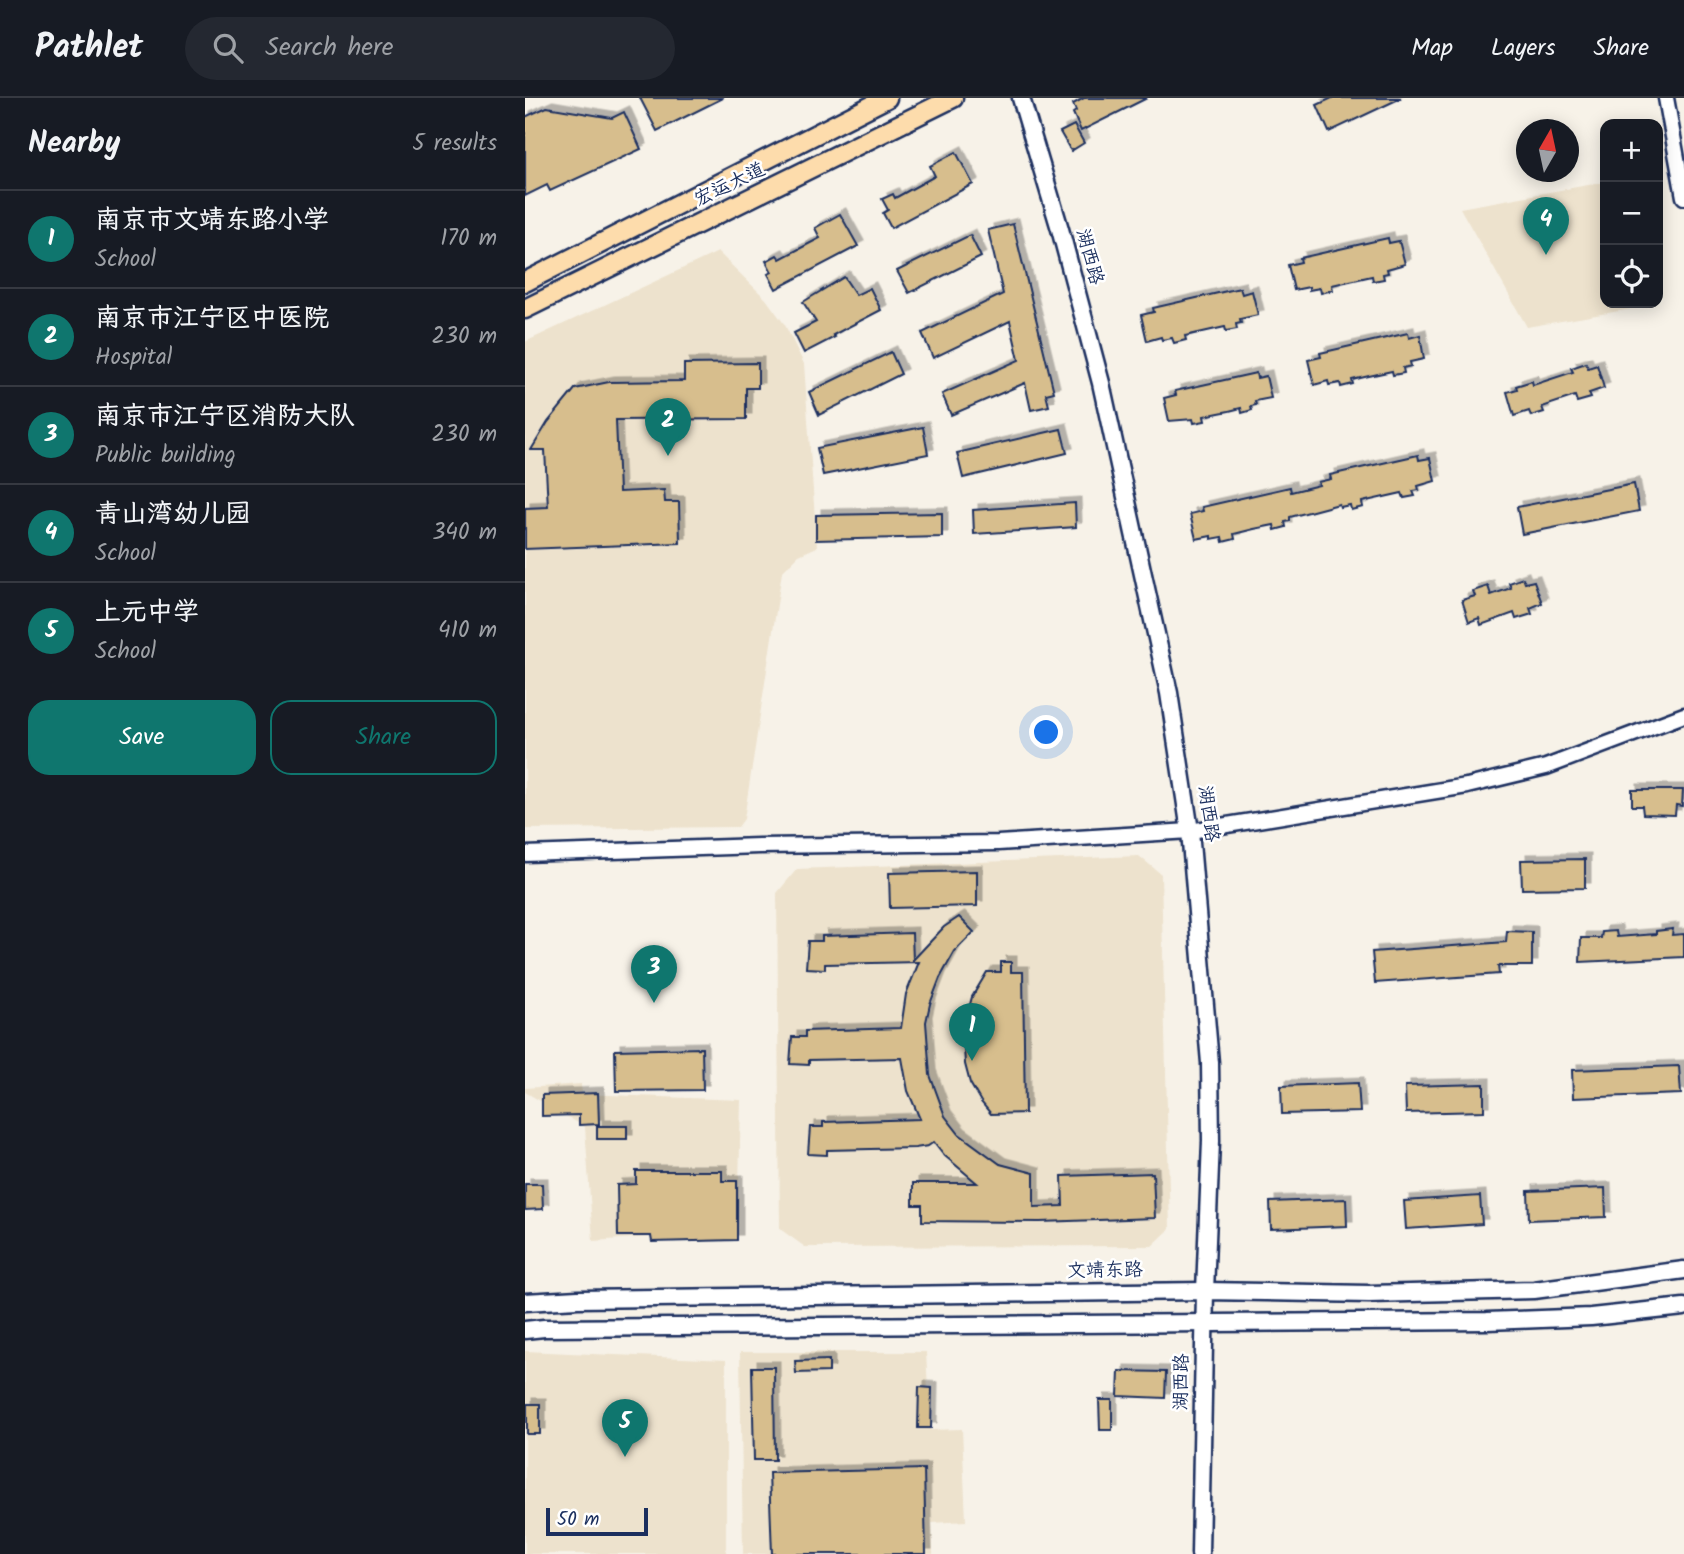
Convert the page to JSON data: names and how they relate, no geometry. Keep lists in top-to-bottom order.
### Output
{
  "streets": {
    "main road": ["宏运大道", "湖西路", "文靖东路"]
  },
  "crossings": [
    ["湖西路", "文靖东路"]
  ],
  "scale_bar": "50 m",
  "north": "top",
  "page": {
    "header": "Pathlet",
    "search": "Search here",
    "nav": ["Map", "Layers", "Share"],
    "heading": ["Nearby", "5 results"],
    "map_buttons": ["+", "−"],
    "list": [
      {
        "mark": "1",
        "name": "南京市文靖东路小学",
        "note": "School",
        "value": "170 m"
      },
      {
        "mark": "2",
        "name": "南京市江宁区中医院",
        "note": "Hospital",
        "value": "230 m"
      },
      {
        "mark": "3",
        "name": "南京市江宁区消防大队",
        "note": "Public building",
        "value": "230 m"
      },
      {
        "mark": "4",
        "name": "青山湾幼儿园",
        "note": "School",
        "value": "340 m"
      },
      {
        "mark": "5",
        "name": "上元中学",
        "note": "School",
        "value": "410 m"
      }
    ],
    "pins": [
      "4",
      "2",
      "3",
      "1",
      "5"
    ],
    "buttons": ["Save", "Share"],
    "scale": "50 m"
  }
}
